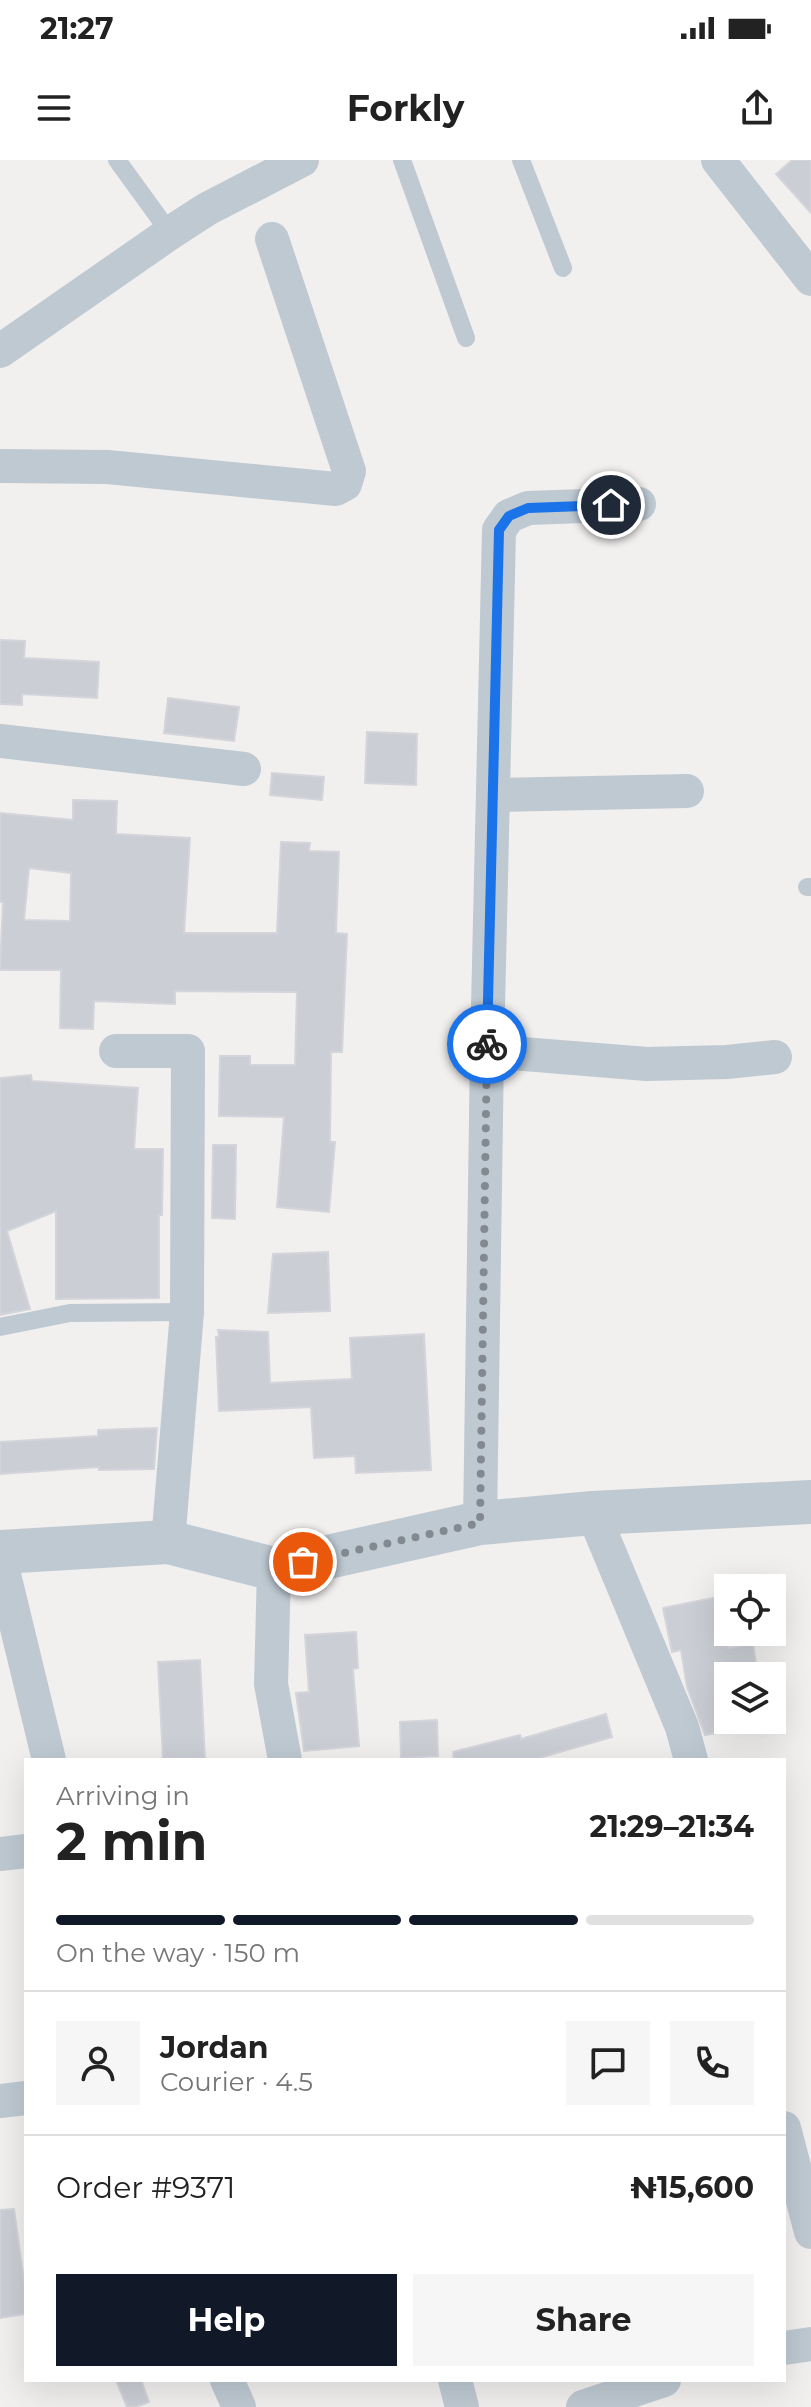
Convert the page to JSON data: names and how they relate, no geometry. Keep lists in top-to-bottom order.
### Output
{
  "page": {
    "status": "21:27",
    "header": "Forkly",
    "heading": ["2 min", "Arriving in", "21:29–21:34"],
    "panel": [
      "Jordan",
      "Courier · 4.5",
      "Order #9371",
      "₦15,600"
    ],
    "bar": "On the way · 150 m",
    "buttons": ["Help", "Share"]
  }
}
